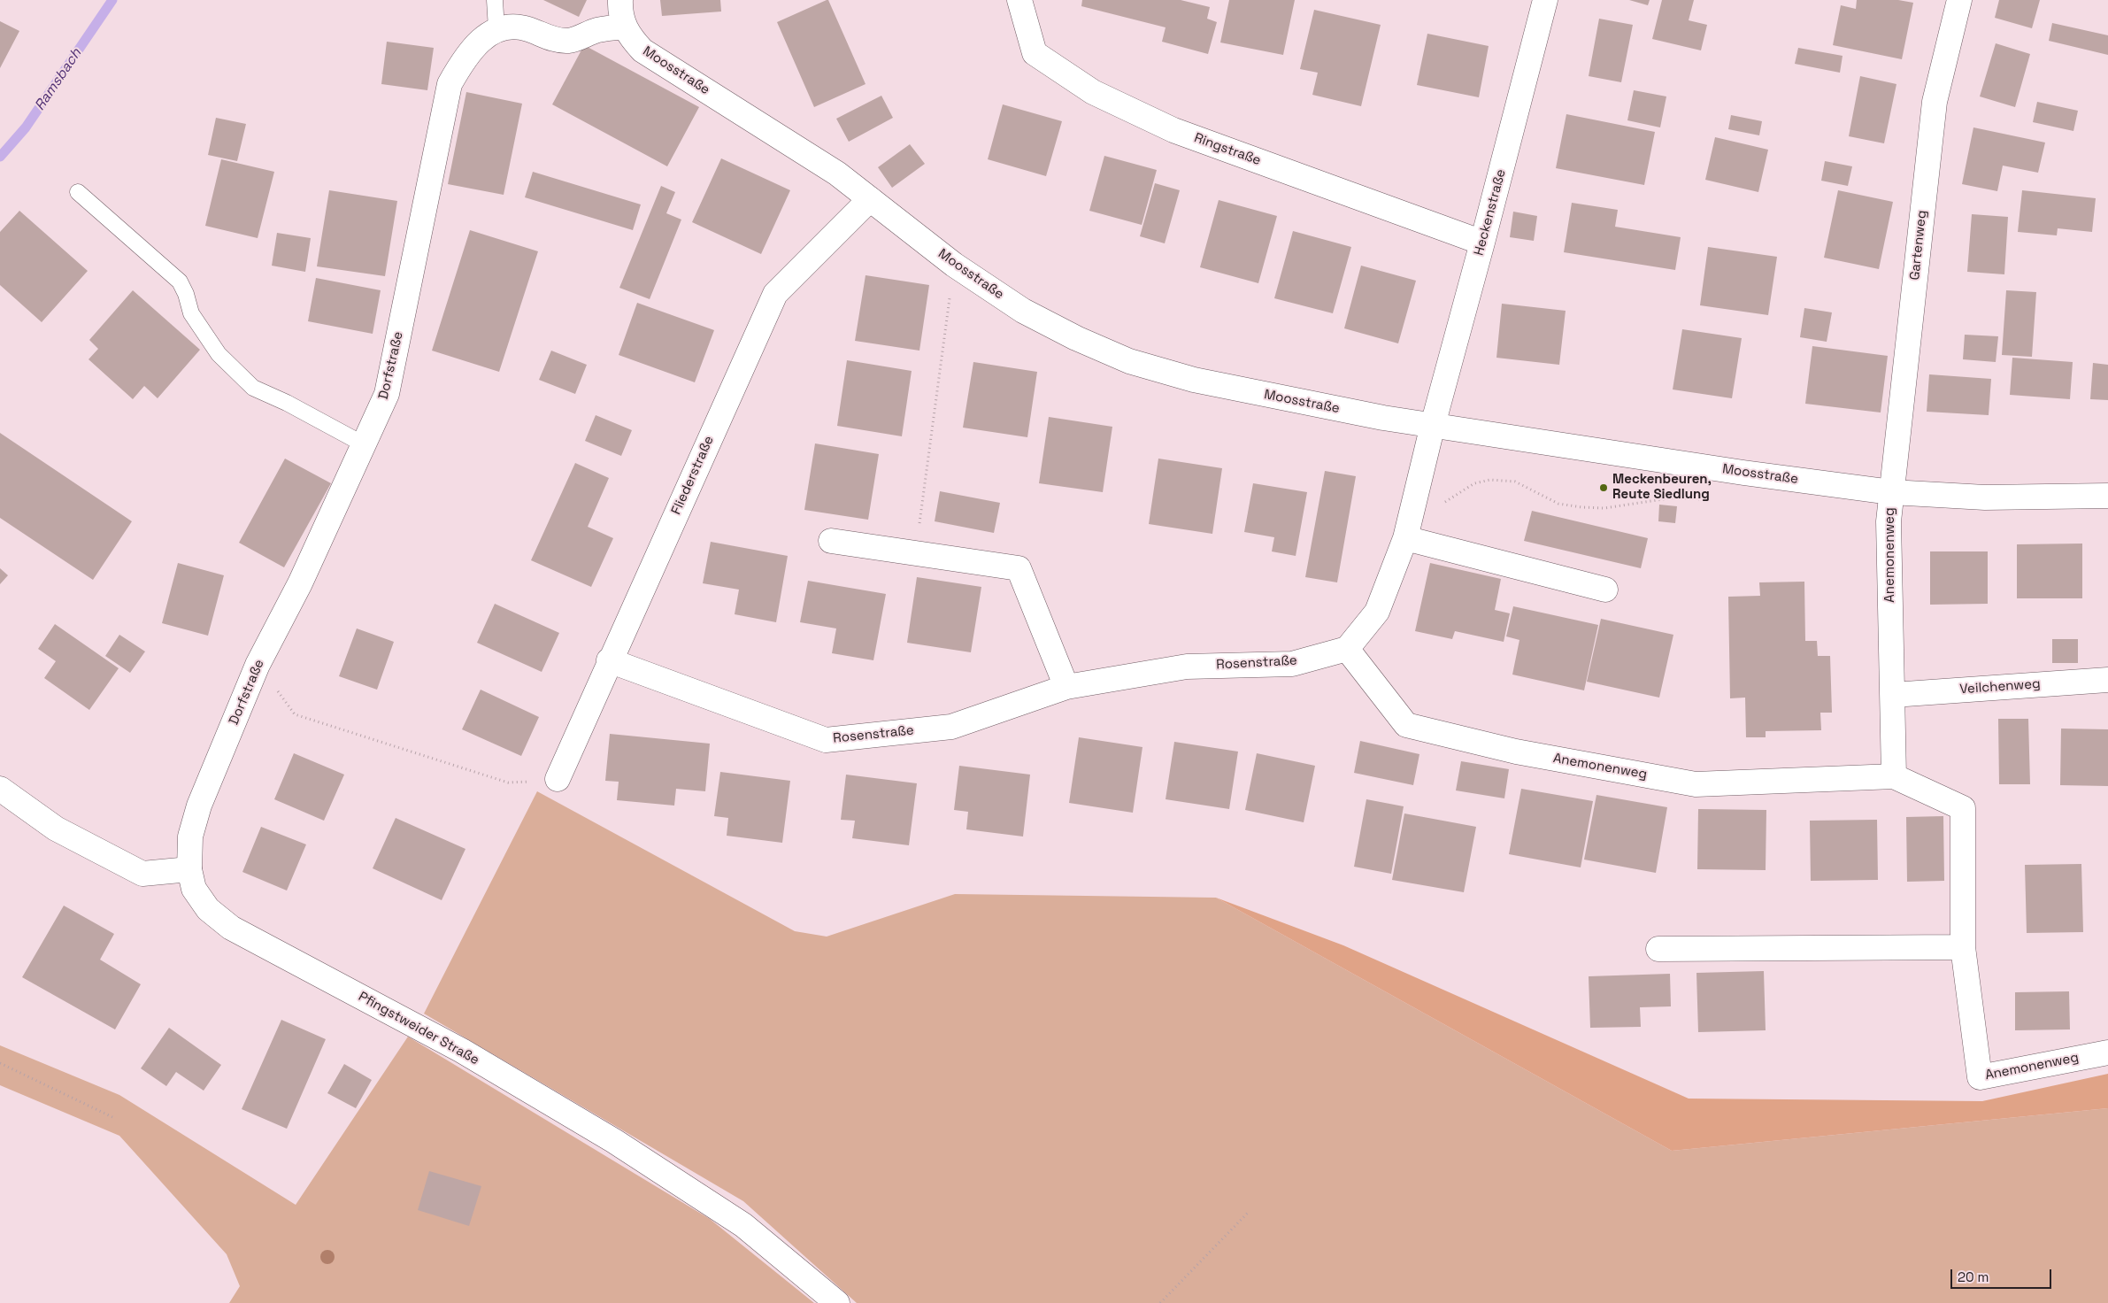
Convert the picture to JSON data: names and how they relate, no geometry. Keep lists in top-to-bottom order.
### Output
{
  "streets": {
    "street": [
      "Moosstraße",
      "Ringstraße",
      "Heckenstraße",
      "Gartenweg",
      "Dorfstraße",
      "Fliederstraße",
      "Anemonenweg",
      "Rosenstraße",
      "Veilchenweg",
      "Pfingstweider Straße"
    ]
  },
  "crossings": [
    ["Moosstraße", "Heckenstraße"],
    ["Moosstraße", "Gartenweg"],
    ["Moosstraße", "Fliederstraße"],
    ["Moosstraße", "Anemonenweg"],
    ["Ringstraße", "Heckenstraße"],
    ["Gartenweg", "Anemonenweg"],
    ["Dorfstraße", "Pfingstweider Straße"],
    ["Fliederstraße", "Rosenstraße"],
    ["Anemonenweg", "Rosenstraße"],
    ["Anemonenweg", "Veilchenweg"]
  ],
  "water": ["Ramsbach"],
  "places": ["Meckenbeuren, Reute Siedlung"],
  "scale_bar": "20 m"
}
